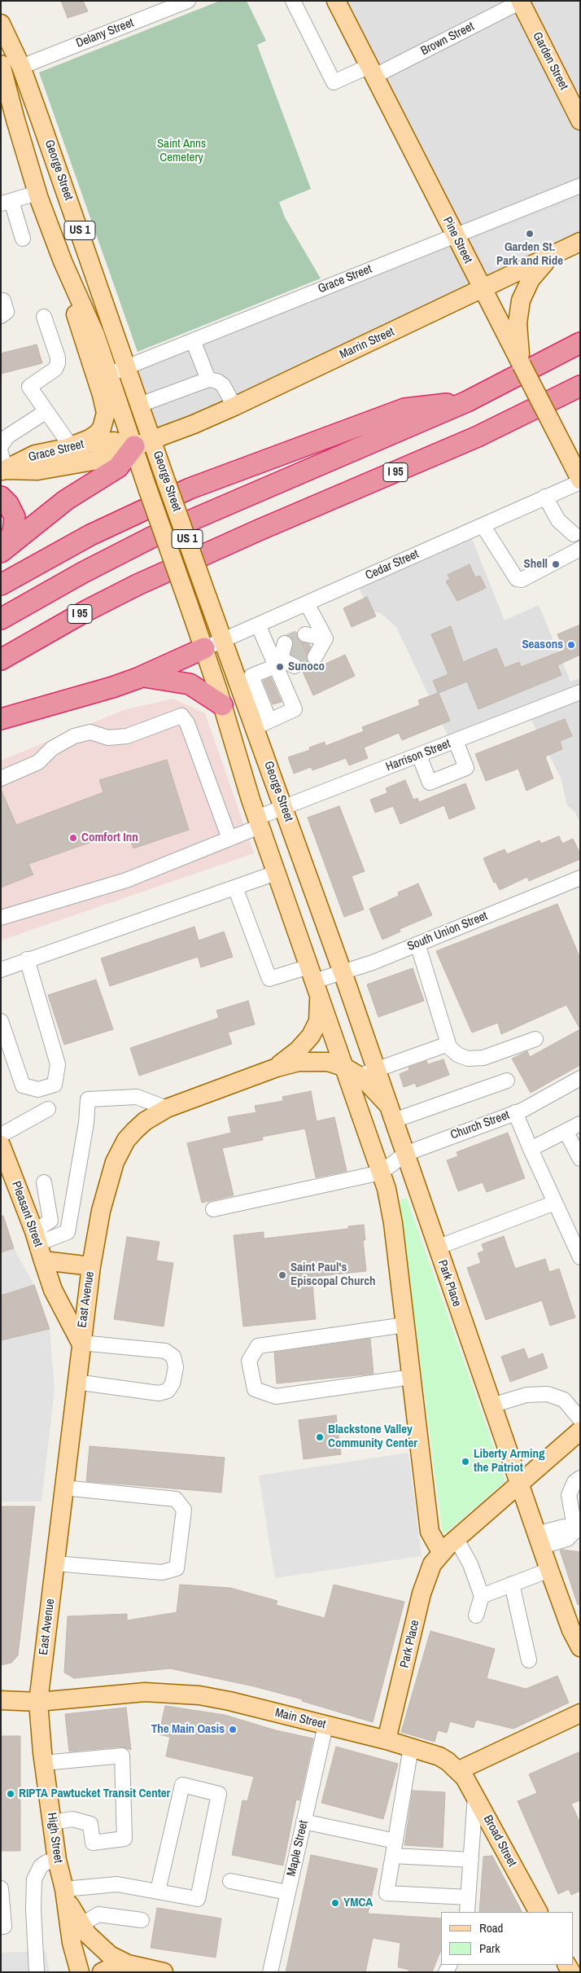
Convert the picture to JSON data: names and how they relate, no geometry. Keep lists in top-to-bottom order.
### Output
{
  "streets": {
    "highway": ["I 95"],
    "main road": [
      "Garden Street",
      "George Street",
      "US 1",
      "Pine Street",
      "Grace Street",
      "Marrin Street",
      "Pleasant Street",
      "Park Place",
      "East Avenue",
      "Main Street",
      "High Street",
      "Broad Street"
    ],
    "street": [
      "Delany Street",
      "Brown Street",
      "Cedar Street",
      "Harrison Street",
      "South Union Street",
      "Church Street",
      "Maple Street"
    ]
  },
  "crossings": [
    ["Delany Street", "George Street"],
    ["Brown Street", "Garden Street"],
    ["Brown Street", "Pine Street"],
    ["George Street", "Grace Street"],
    ["George Street", "Marrin Street"],
    ["George Street", "Cedar Street"],
    ["George Street", "Harrison Street"],
    ["George Street", "South Union Street"],
    ["George Street", "Park Place"],
    ["Pine Street", "Grace Street"],
    ["Pine Street", "Marrin Street"],
    ["Pine Street", "Cedar Street"],
    ["Grace Street", "Marrin Street"],
    ["South Union Street", "Park Place"],
    ["Church Street", "Park Place"],
    ["Pleasant Street", "East Avenue"],
    ["Park Place", "Main Street"],
    ["East Avenue", "Main Street"],
    ["East Avenue", "High Street"],
    ["Main Street", "High Street"],
    ["Main Street", "Broad Street"],
    ["Main Street", "Maple Street"]
  ],
  "parks": ["Saint Anns Cemetery"],
  "places": [
    "Garden St. Park and Ride",
    "Shell",
    "Seasons",
    "Sunoco",
    "Comfort Inn",
    "Saint Paul's Episcopal Church",
    "Blackstone Valley Community Center",
    "Liberty Arming the Patriot",
    "The Main Oasis",
    "RIPTA Pawtucket Transit Center",
    "YMCA"
  ],
  "legend": ["Road", "Park"]
}
